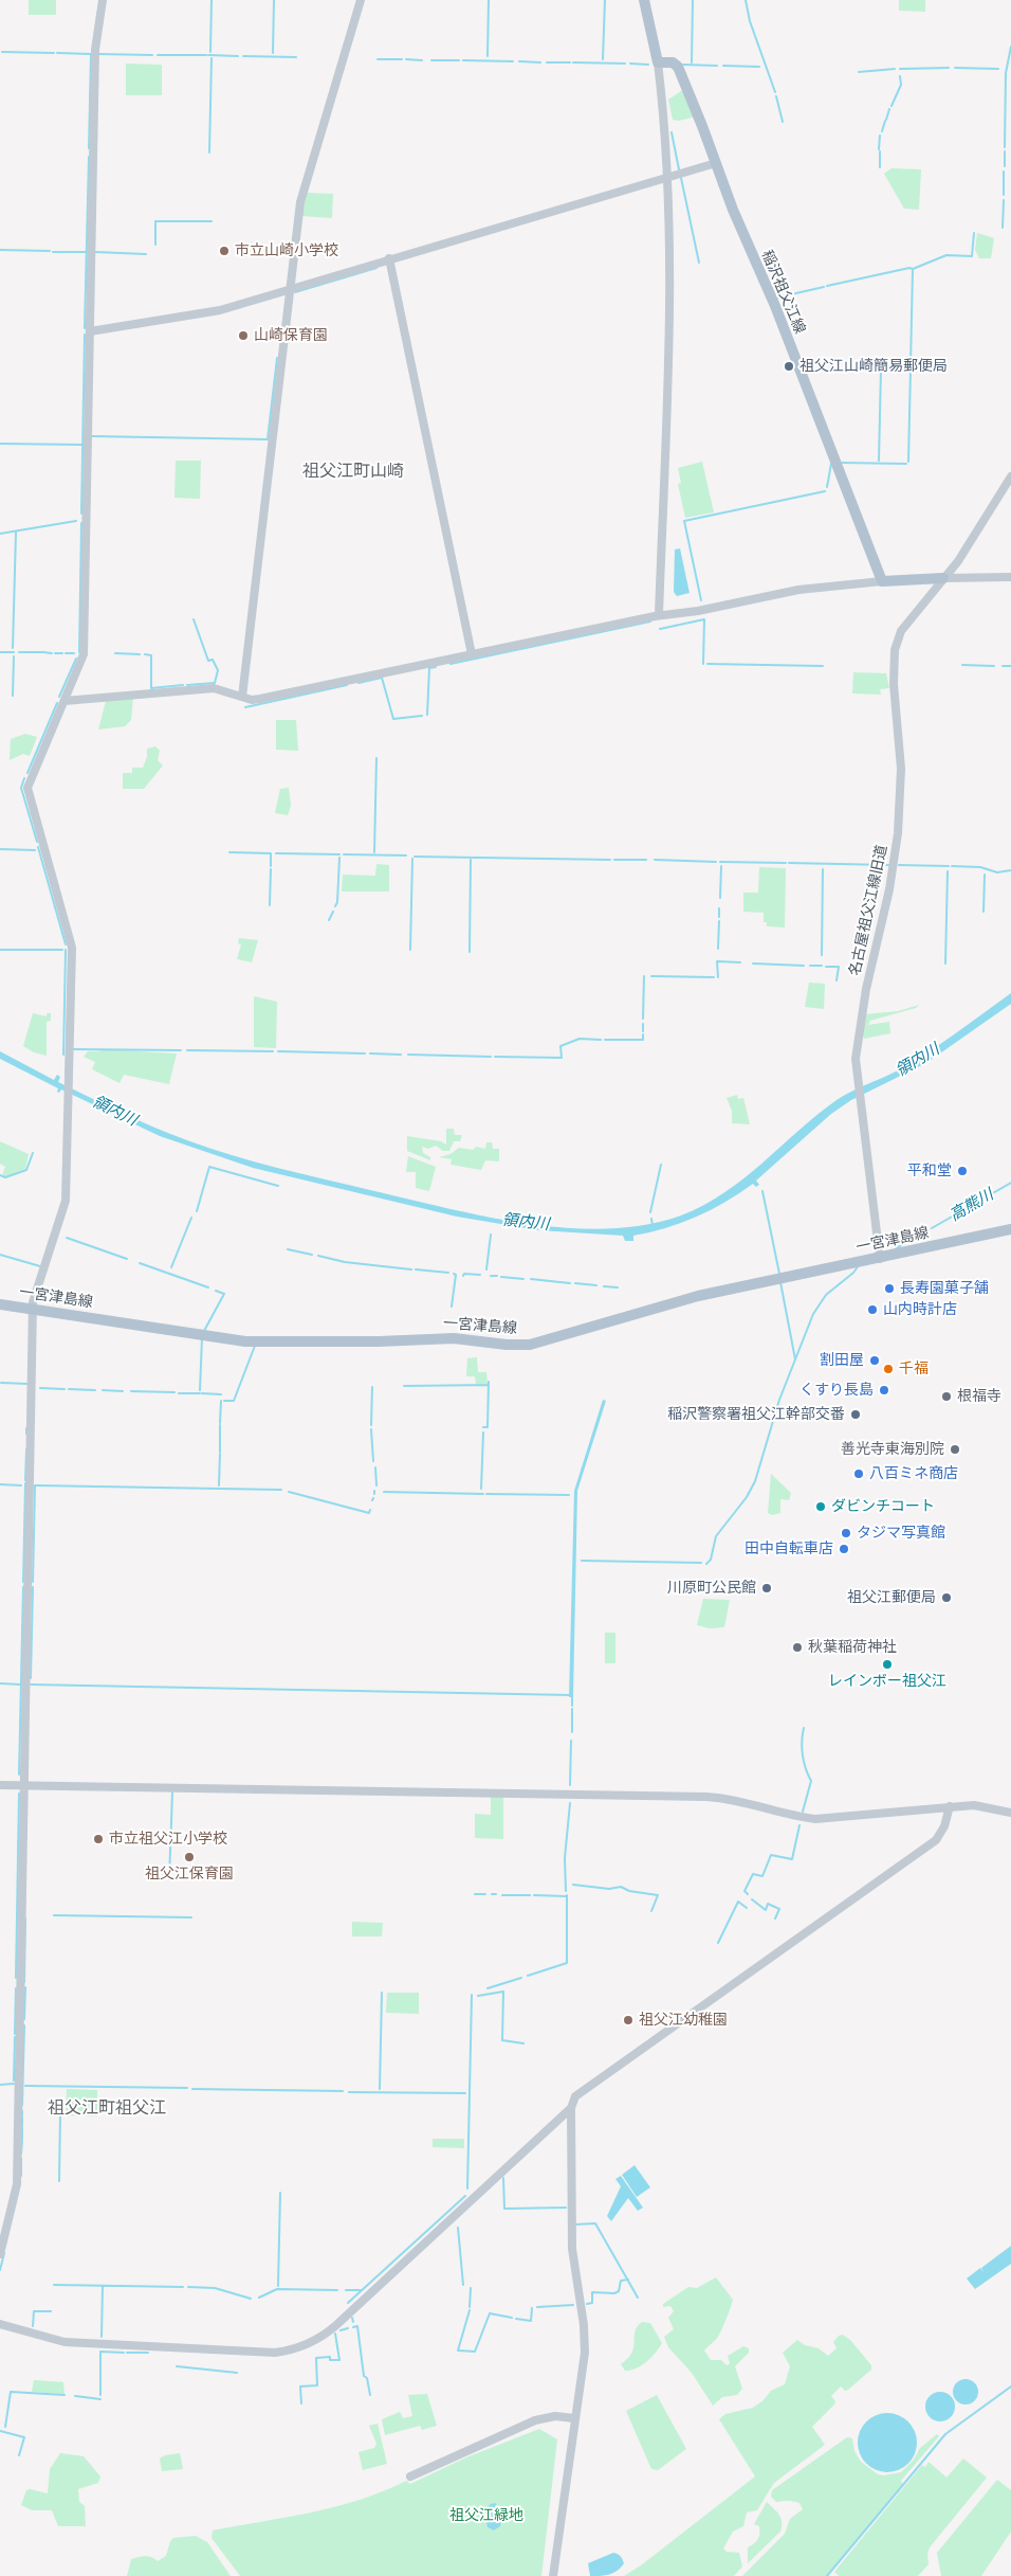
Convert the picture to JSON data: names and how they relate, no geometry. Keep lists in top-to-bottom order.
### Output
{
  "streets": {
    "main road": ["稲沢祖父江線", "一宮津島線"],
    "street": ["名古屋祖父江線旧道"]
  },
  "crossings": [
    ["名古屋祖父江線旧道", "一宮津島線"]
  ],
  "districts": ["祖父江町山崎", "祖父江町祖父江"],
  "water": ["領内川", "高熊川"],
  "parks": ["祖父江緑地"],
  "places": [
    "市立山崎小学校",
    "山崎保育園",
    "祖父江山崎簡易郵便局",
    "平和堂",
    "長寿園菓子舗",
    "山内時計店",
    "割田屋",
    "千福",
    "くすり長島",
    "根福寺",
    "稲沢警察署祖父江幹部交番",
    "善光寺東海別院",
    "八百ミネ商店",
    "ダビンチコート",
    "タジマ写真館",
    "田中自転車店",
    "川原町公民館",
    "祖父江郵便局",
    "秋葉稲荷神社",
    "レインボー祖父江",
    "市立祖父江小学校",
    "祖父江保育園",
    "祖父江幼稚園"
  ]
}
